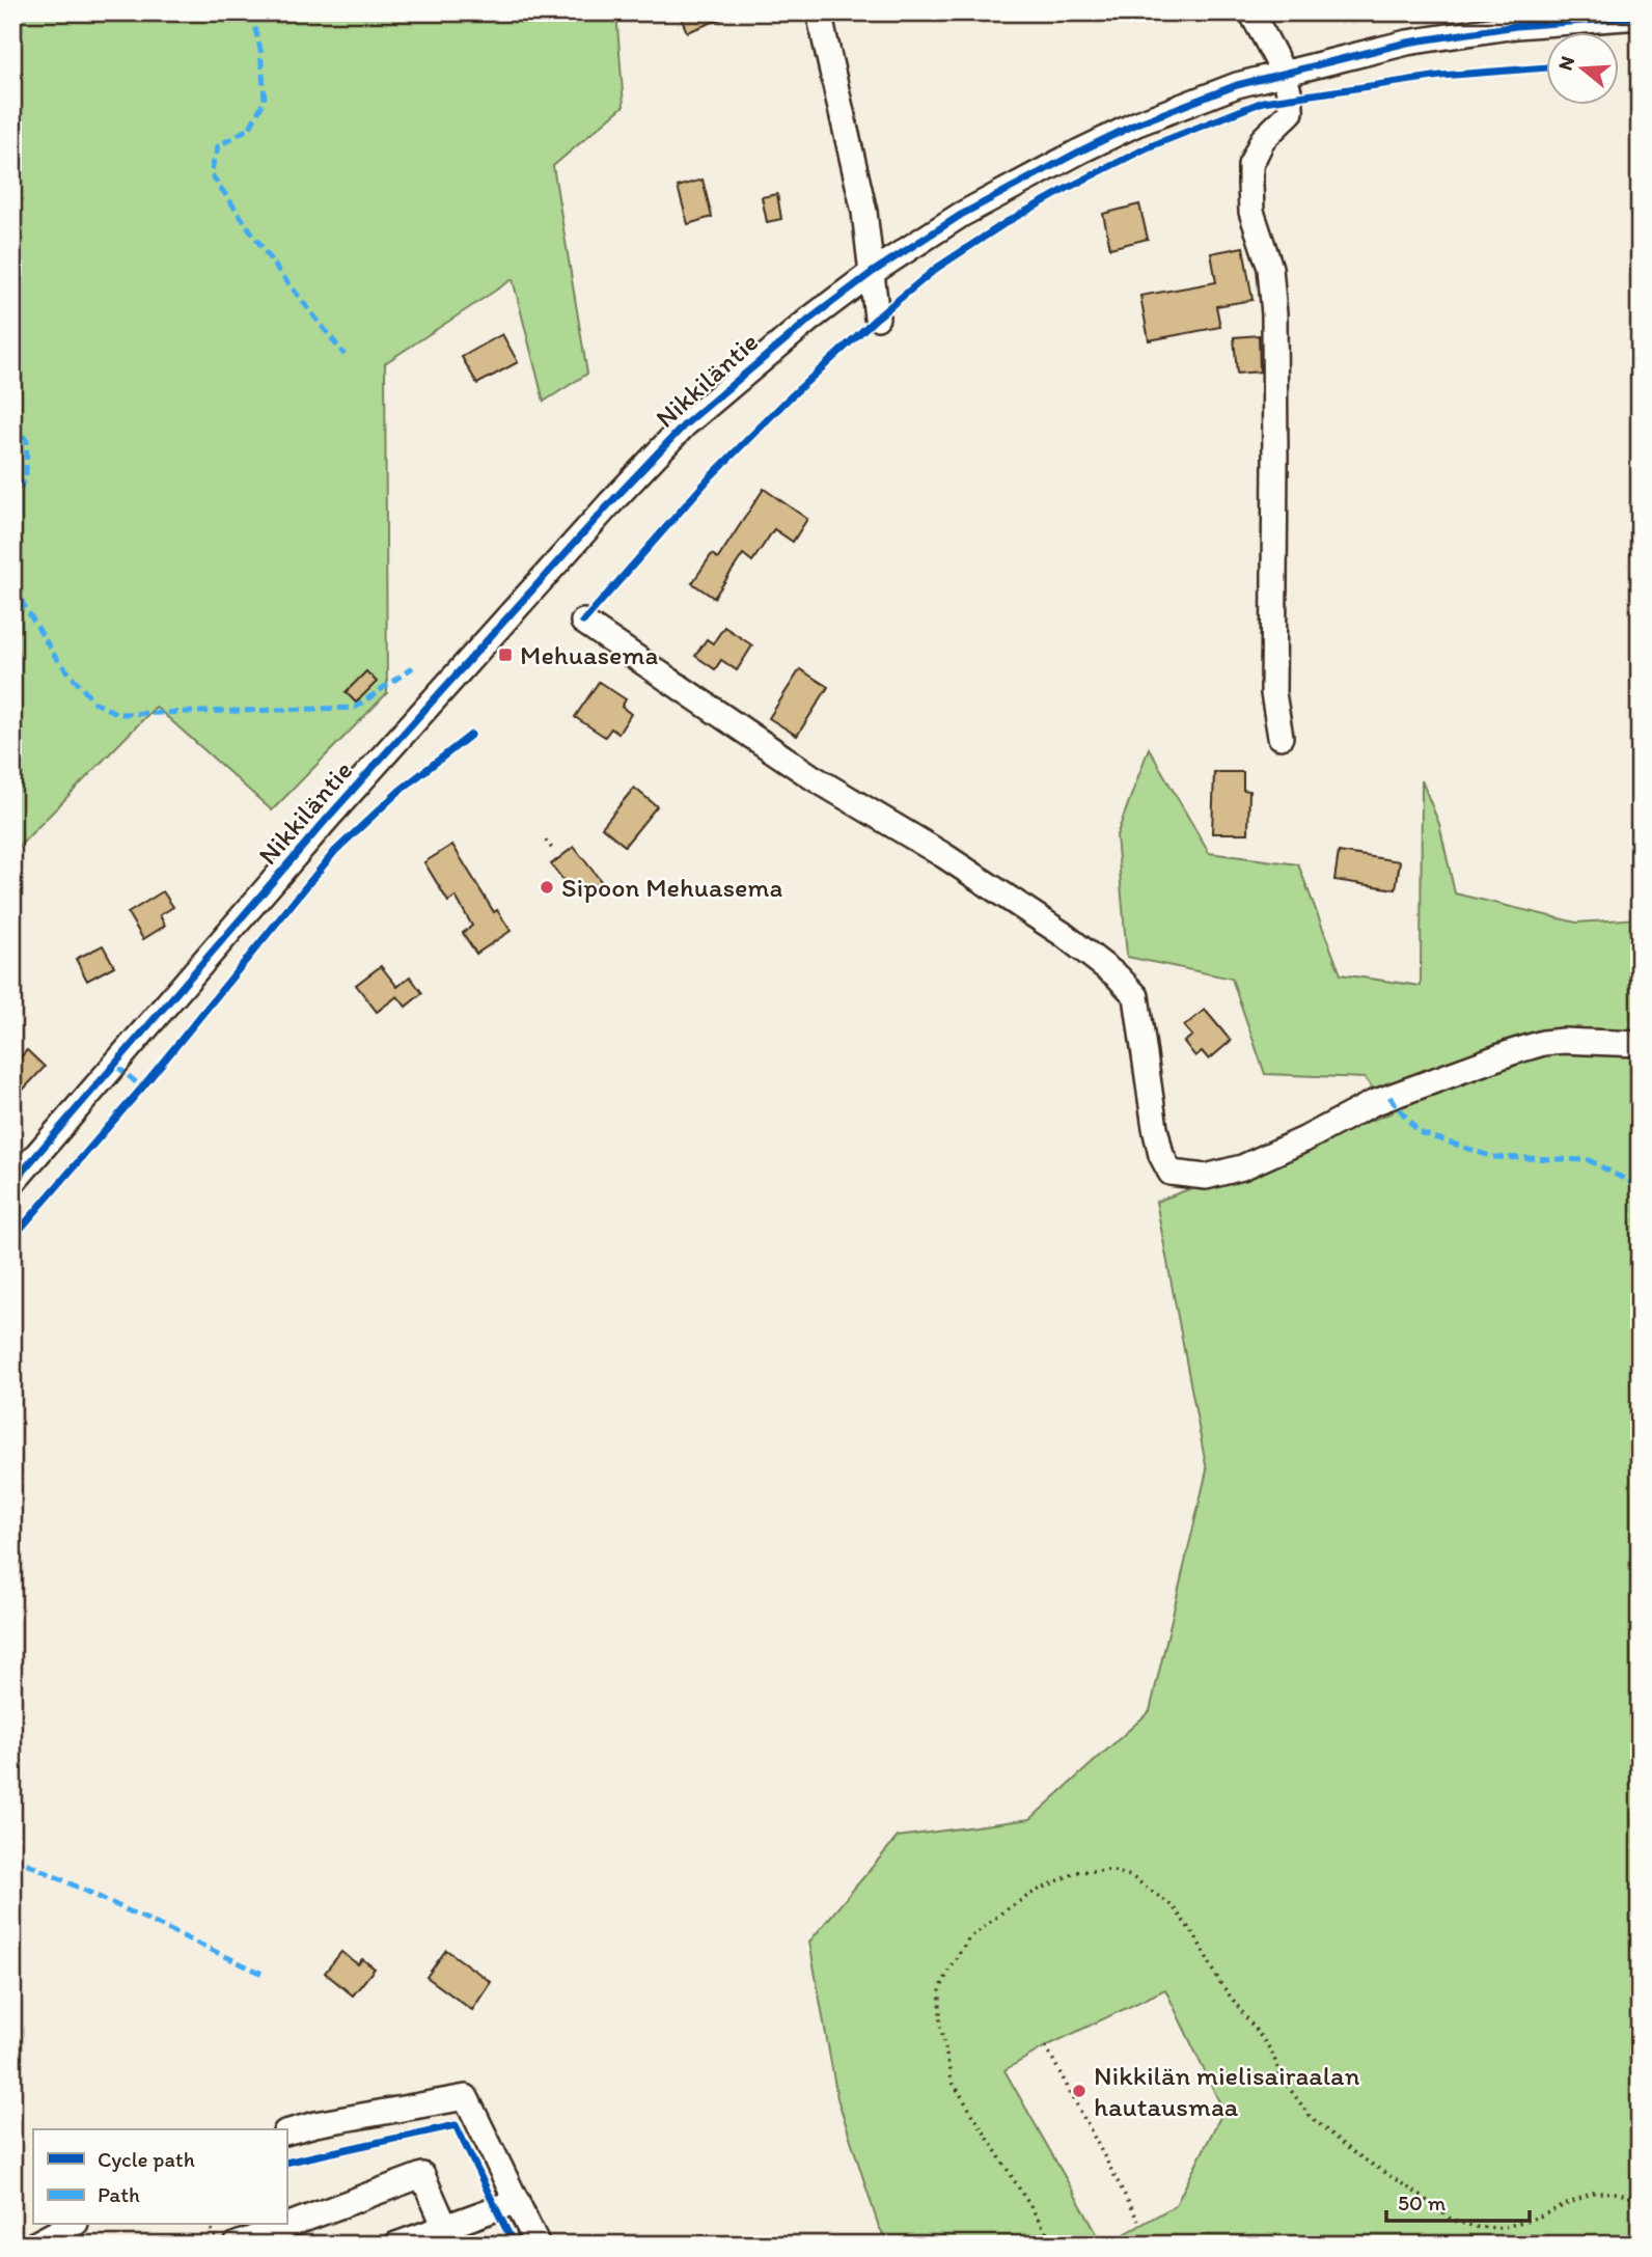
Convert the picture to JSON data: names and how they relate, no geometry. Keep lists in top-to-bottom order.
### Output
{
  "streets": {
    "street": ["Nikkiläntie"]
  },
  "places": {
    "transit": ["Mehuasema"],
    "other": ["Sipoon Mehuasema", "Nikkilän mielisairaalan hautausmaa"]
  },
  "legend": ["Cycle path", "Path"],
  "scale_bar": "50 m",
  "north": "left"
}
